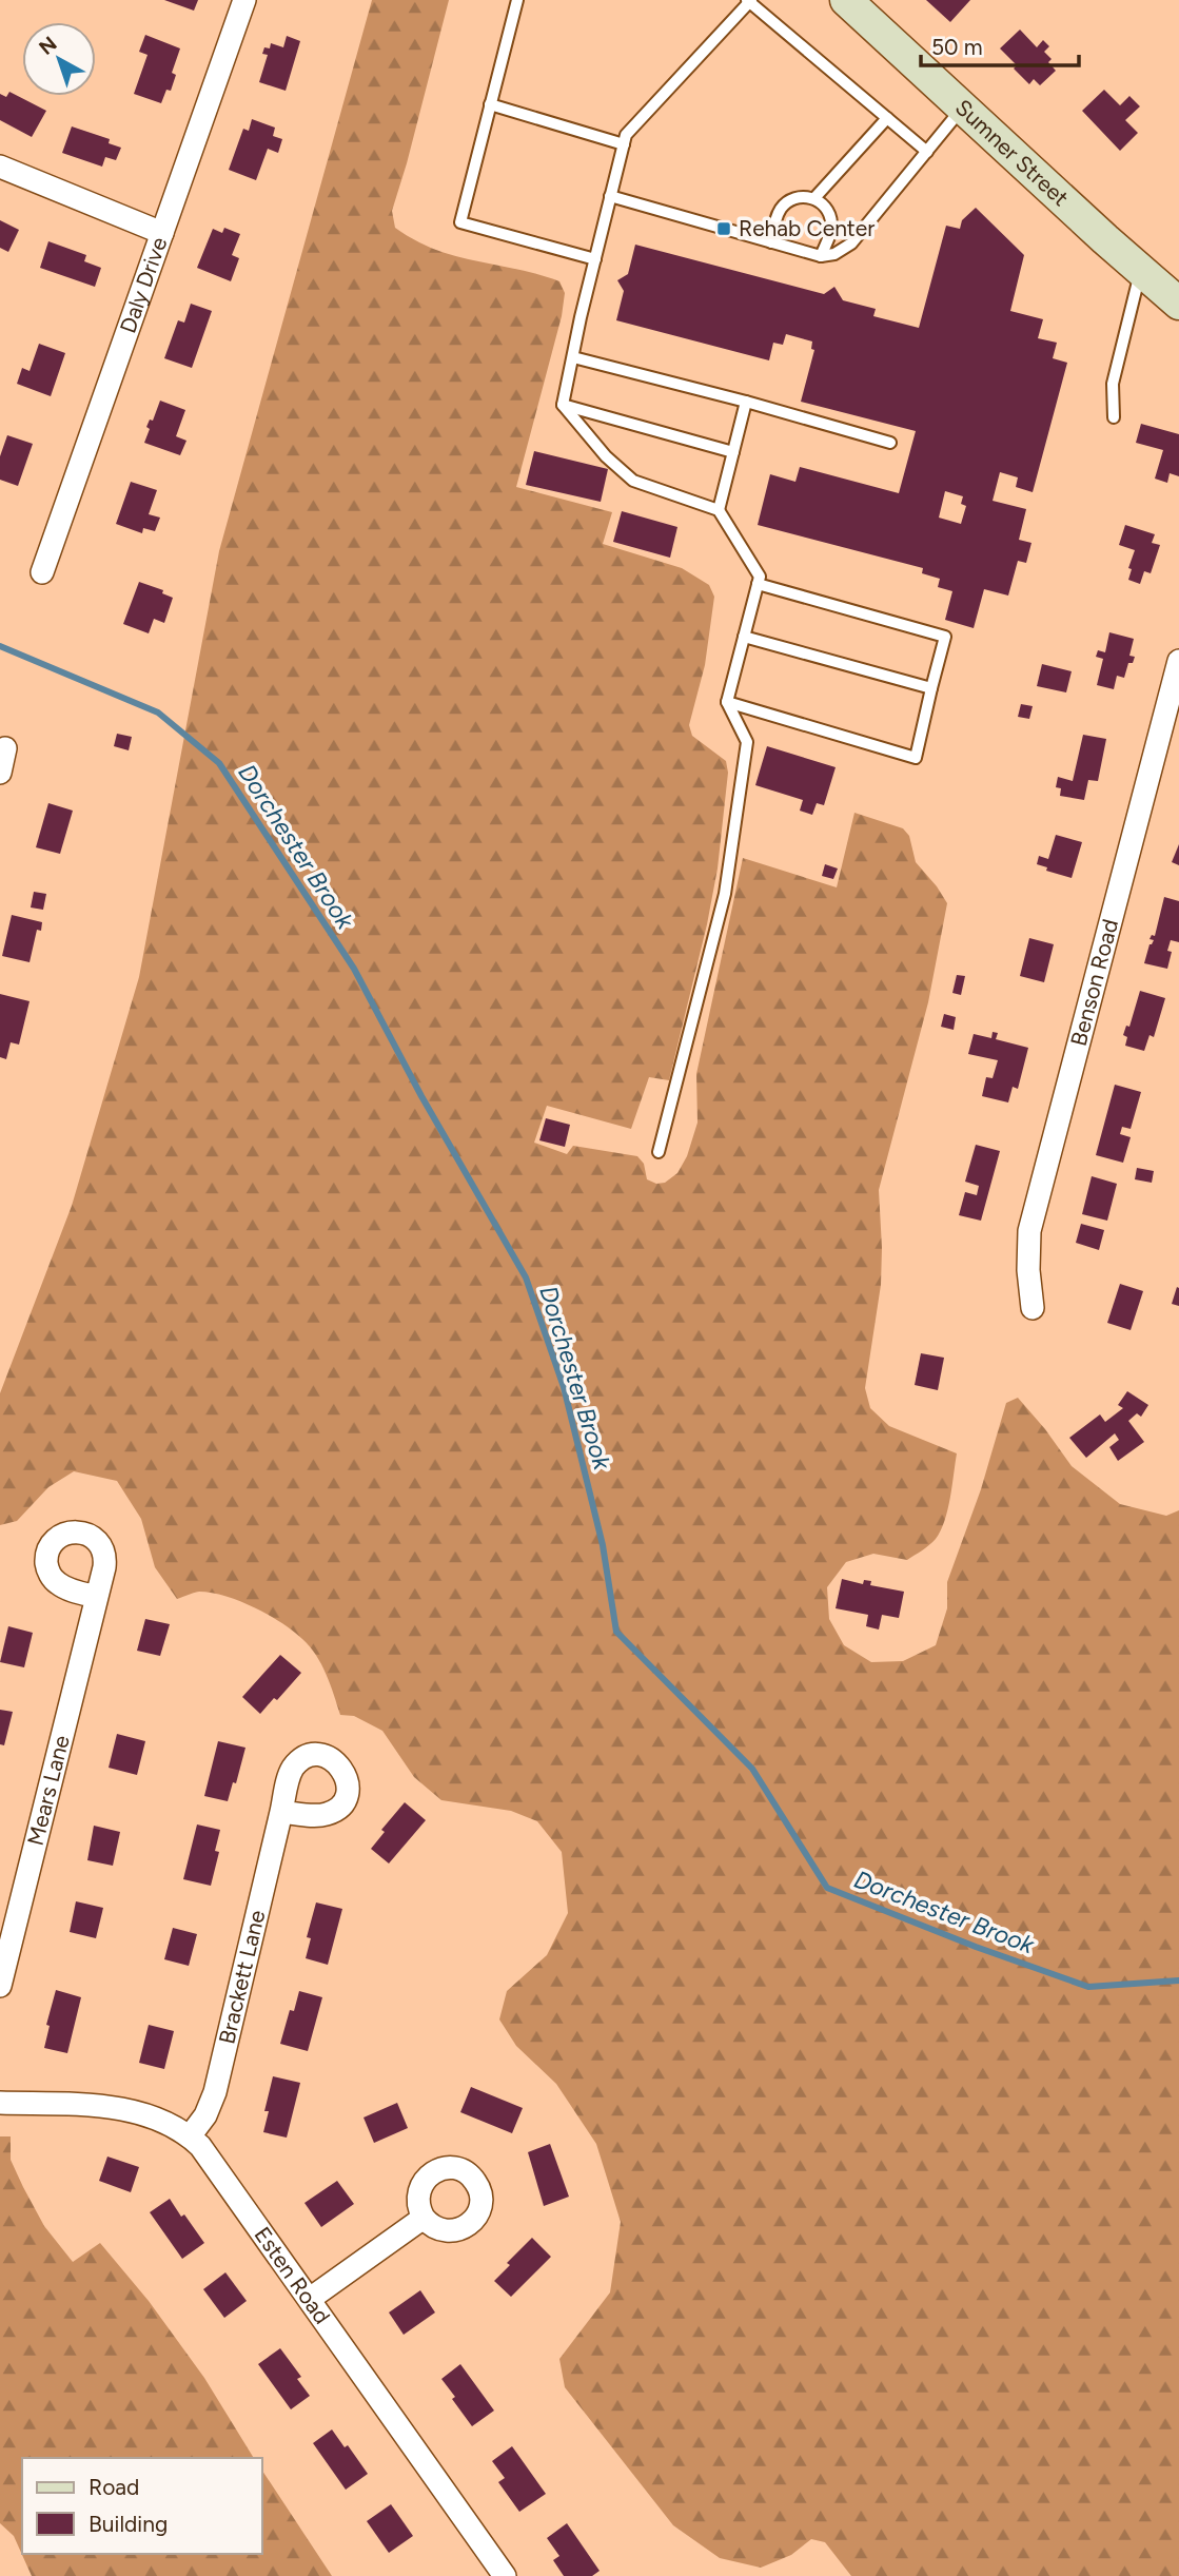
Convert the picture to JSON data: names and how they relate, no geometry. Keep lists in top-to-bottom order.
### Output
{
  "streets": {
    "main road": ["Sumner Street"],
    "street": [
      "Daly Drive",
      "Benson Road",
      "Mears Lane",
      "Brackett Lane",
      "Esten Road"
    ]
  },
  "crossings": [
    ["Brackett Lane", "Esten Road"]
  ],
  "water": ["Dorchester Brook"],
  "places": {
    "transit": ["Rehab Center"]
  },
  "legend": ["Road", "Building"],
  "scale_bar": "50 m",
  "north": "top left"
}
